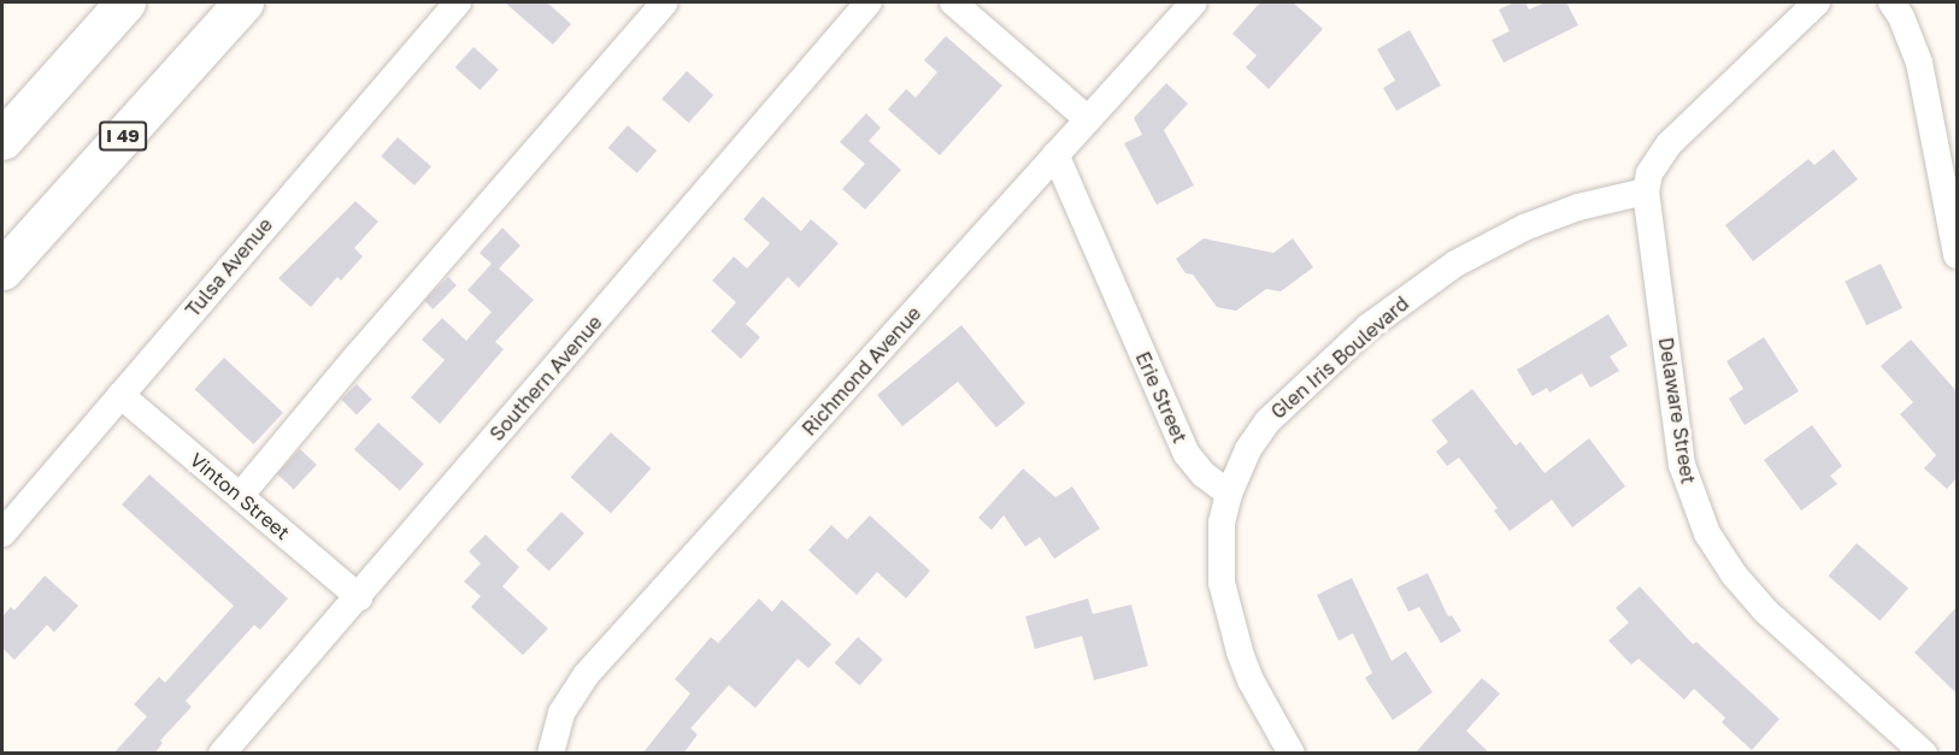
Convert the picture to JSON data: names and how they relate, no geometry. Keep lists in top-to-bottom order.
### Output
{
  "streets": {
    "highway": ["I 49"],
    "street": [
      "Tulsa Avenue",
      "Glen Iris Boulevard",
      "Richmond Avenue",
      "Southern Avenue",
      "Erie Street",
      "Delaware Street",
      "Vinton Street"
    ]
  },
  "crossings": [
    ["Tulsa Avenue", "Vinton Street"],
    ["Glen Iris Boulevard", "Erie Street"],
    ["Glen Iris Boulevard", "Delaware Street"],
    ["Richmond Avenue", "Erie Street"],
    ["Southern Avenue", "Vinton Street"]
  ]
}
